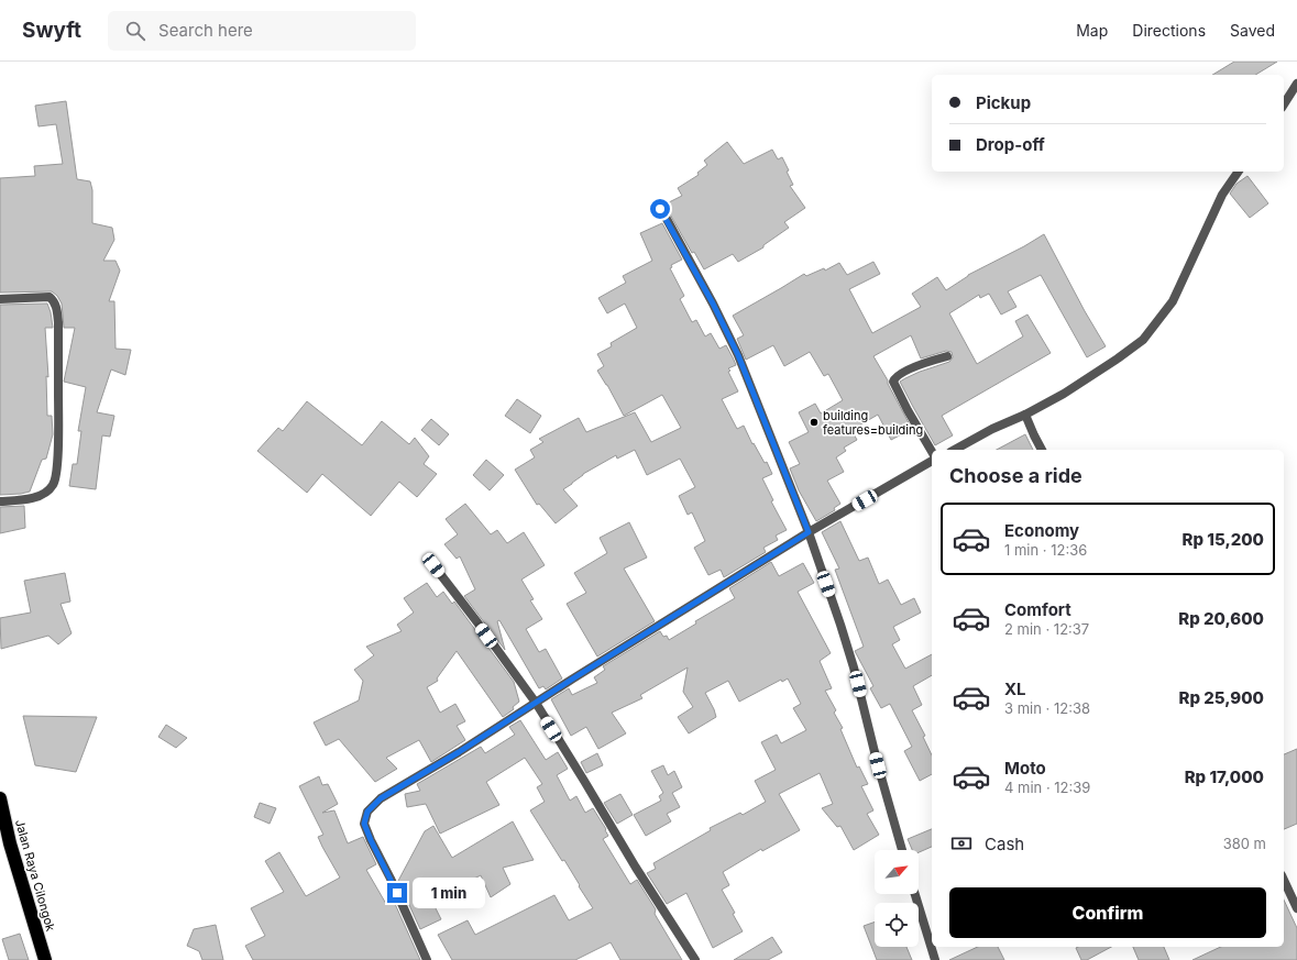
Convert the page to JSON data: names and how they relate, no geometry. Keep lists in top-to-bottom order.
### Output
{
  "streets": {
    "highway": ["Jalan Raya Cilongok"]
  },
  "places": ["building features=building"],
  "north": "top right",
  "page": {
    "header": "Swyft",
    "search": "Search here",
    "nav": ["Map", "Directions", "Saved"],
    "banner": ["Pickup", "Drop-off"],
    "heading": "Choose a ride",
    "list": [
      {
        "name": "Economy",
        "note": "1 min · 12:36",
        "value": "Rp 15,200"
      },
      {
        "name": "Comfort",
        "note": "2 min · 12:37",
        "value": "Rp 20,600"
      },
      {
        "name": "XL",
        "note": "3 min · 12:38",
        "value": "Rp 25,900"
      },
      {
        "name": "Moto",
        "note": "4 min · 12:39",
        "value": "Rp 17,000"
      }
    ],
    "pay": ["Cash", "380 m"],
    "bubble": "1 min",
    "buttons": "Confirm"
  }
}
